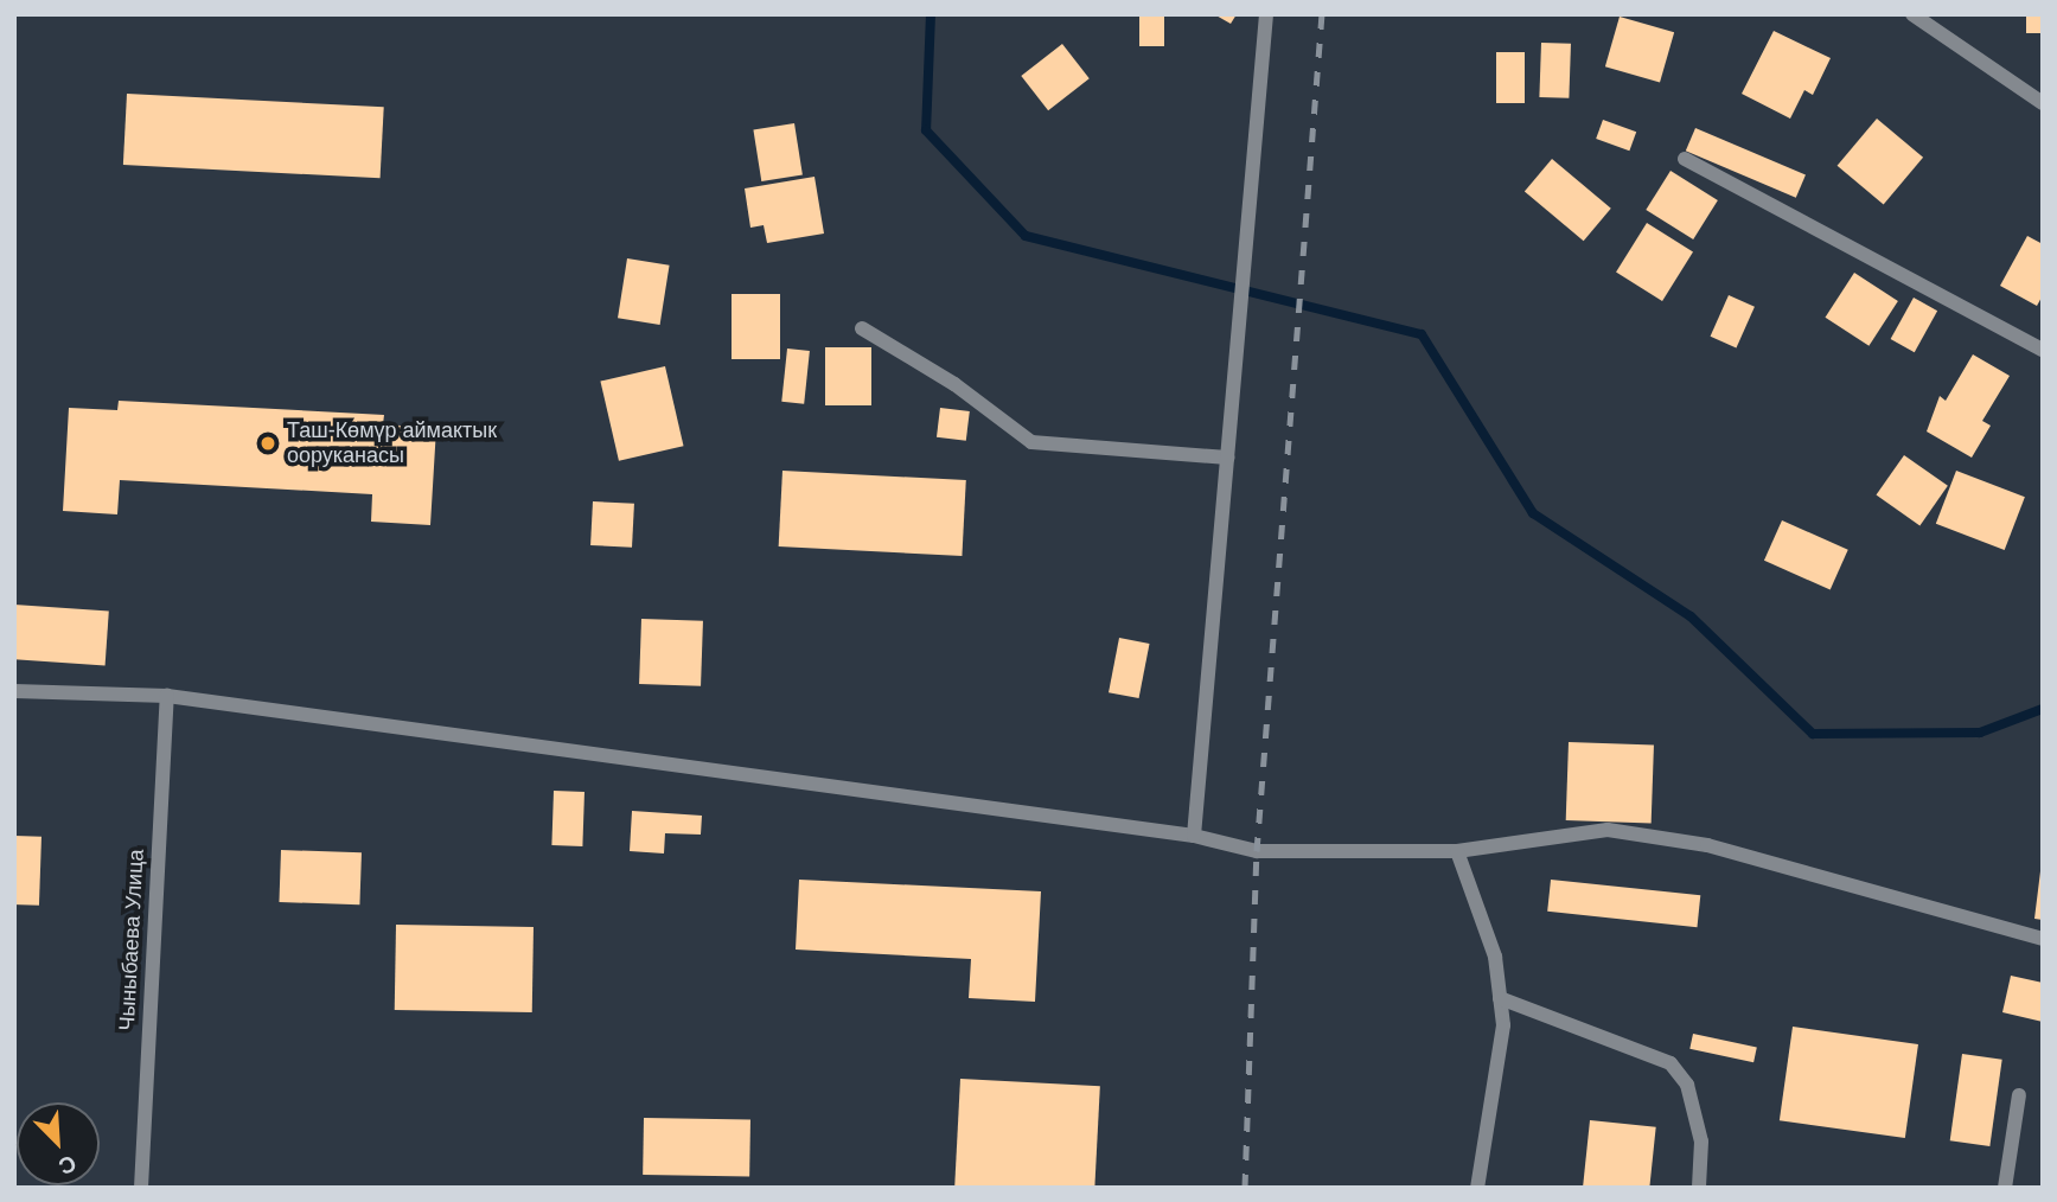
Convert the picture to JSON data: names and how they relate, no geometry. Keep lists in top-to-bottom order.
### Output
{
  "streets": {
    "street": ["Чыныбаева Улица"]
  },
  "places": ["Таш-Көмүр аймактык ооруканасы"],
  "north": "bottom right"
}
